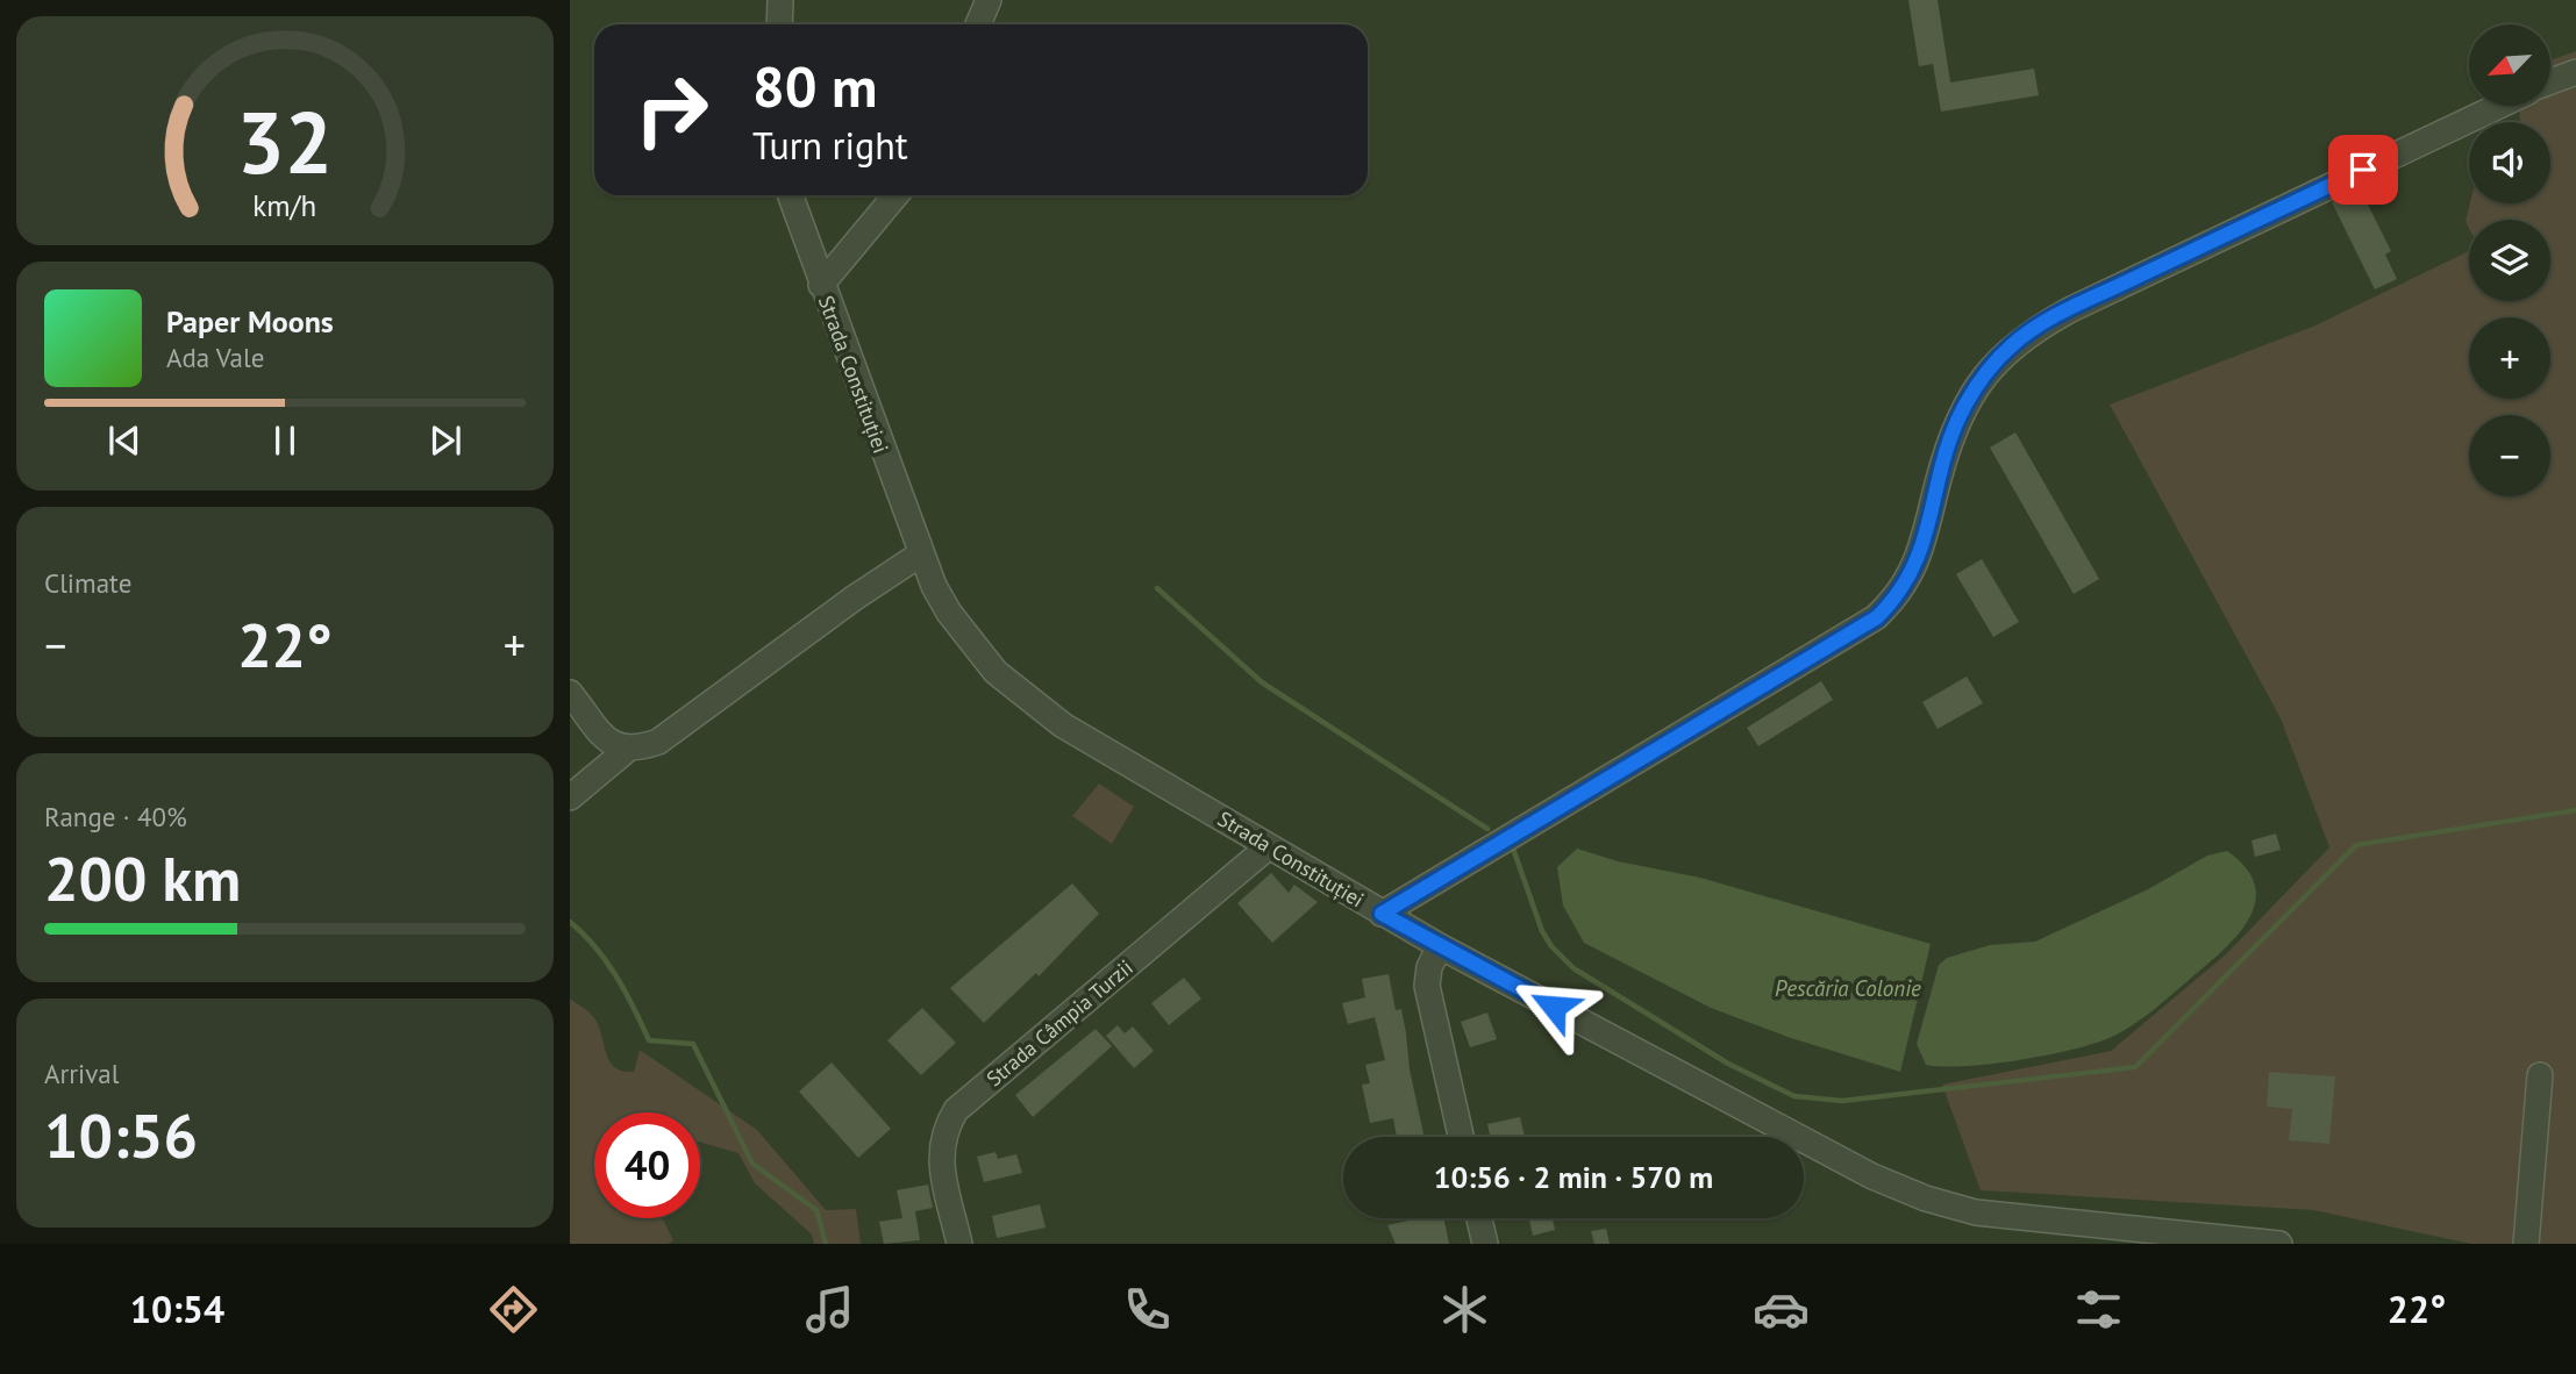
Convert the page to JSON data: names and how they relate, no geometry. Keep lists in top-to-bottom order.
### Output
{
  "streets": {
    "street": ["Strada Constituției", "Strada Câmpia Turzii"]
  },
  "crossings": [
    ["Strada Constituției", "Strada Câmpia Turzii"]
  ],
  "water": ["Pescăria Colonie"],
  "north": "bottom left",
  "page": {
    "map_buttons": ["+", "−"],
    "turn": ["80 m", "Turn right"],
    "song": ["Paper Moons", "Ada Vale"],
    "tile": [
      "Climate",
      ["Range · 40%", "200 km"],
      ["Arrival", "10:56"]
    ],
    "heat": ["−", "22°", "+"],
    "limit": "40",
    "trip": "10:56 · 2 min · 570 m",
    "tabs": ["10:54", "22°"],
    "gauge": ["32", "km/h"]
  }
}
